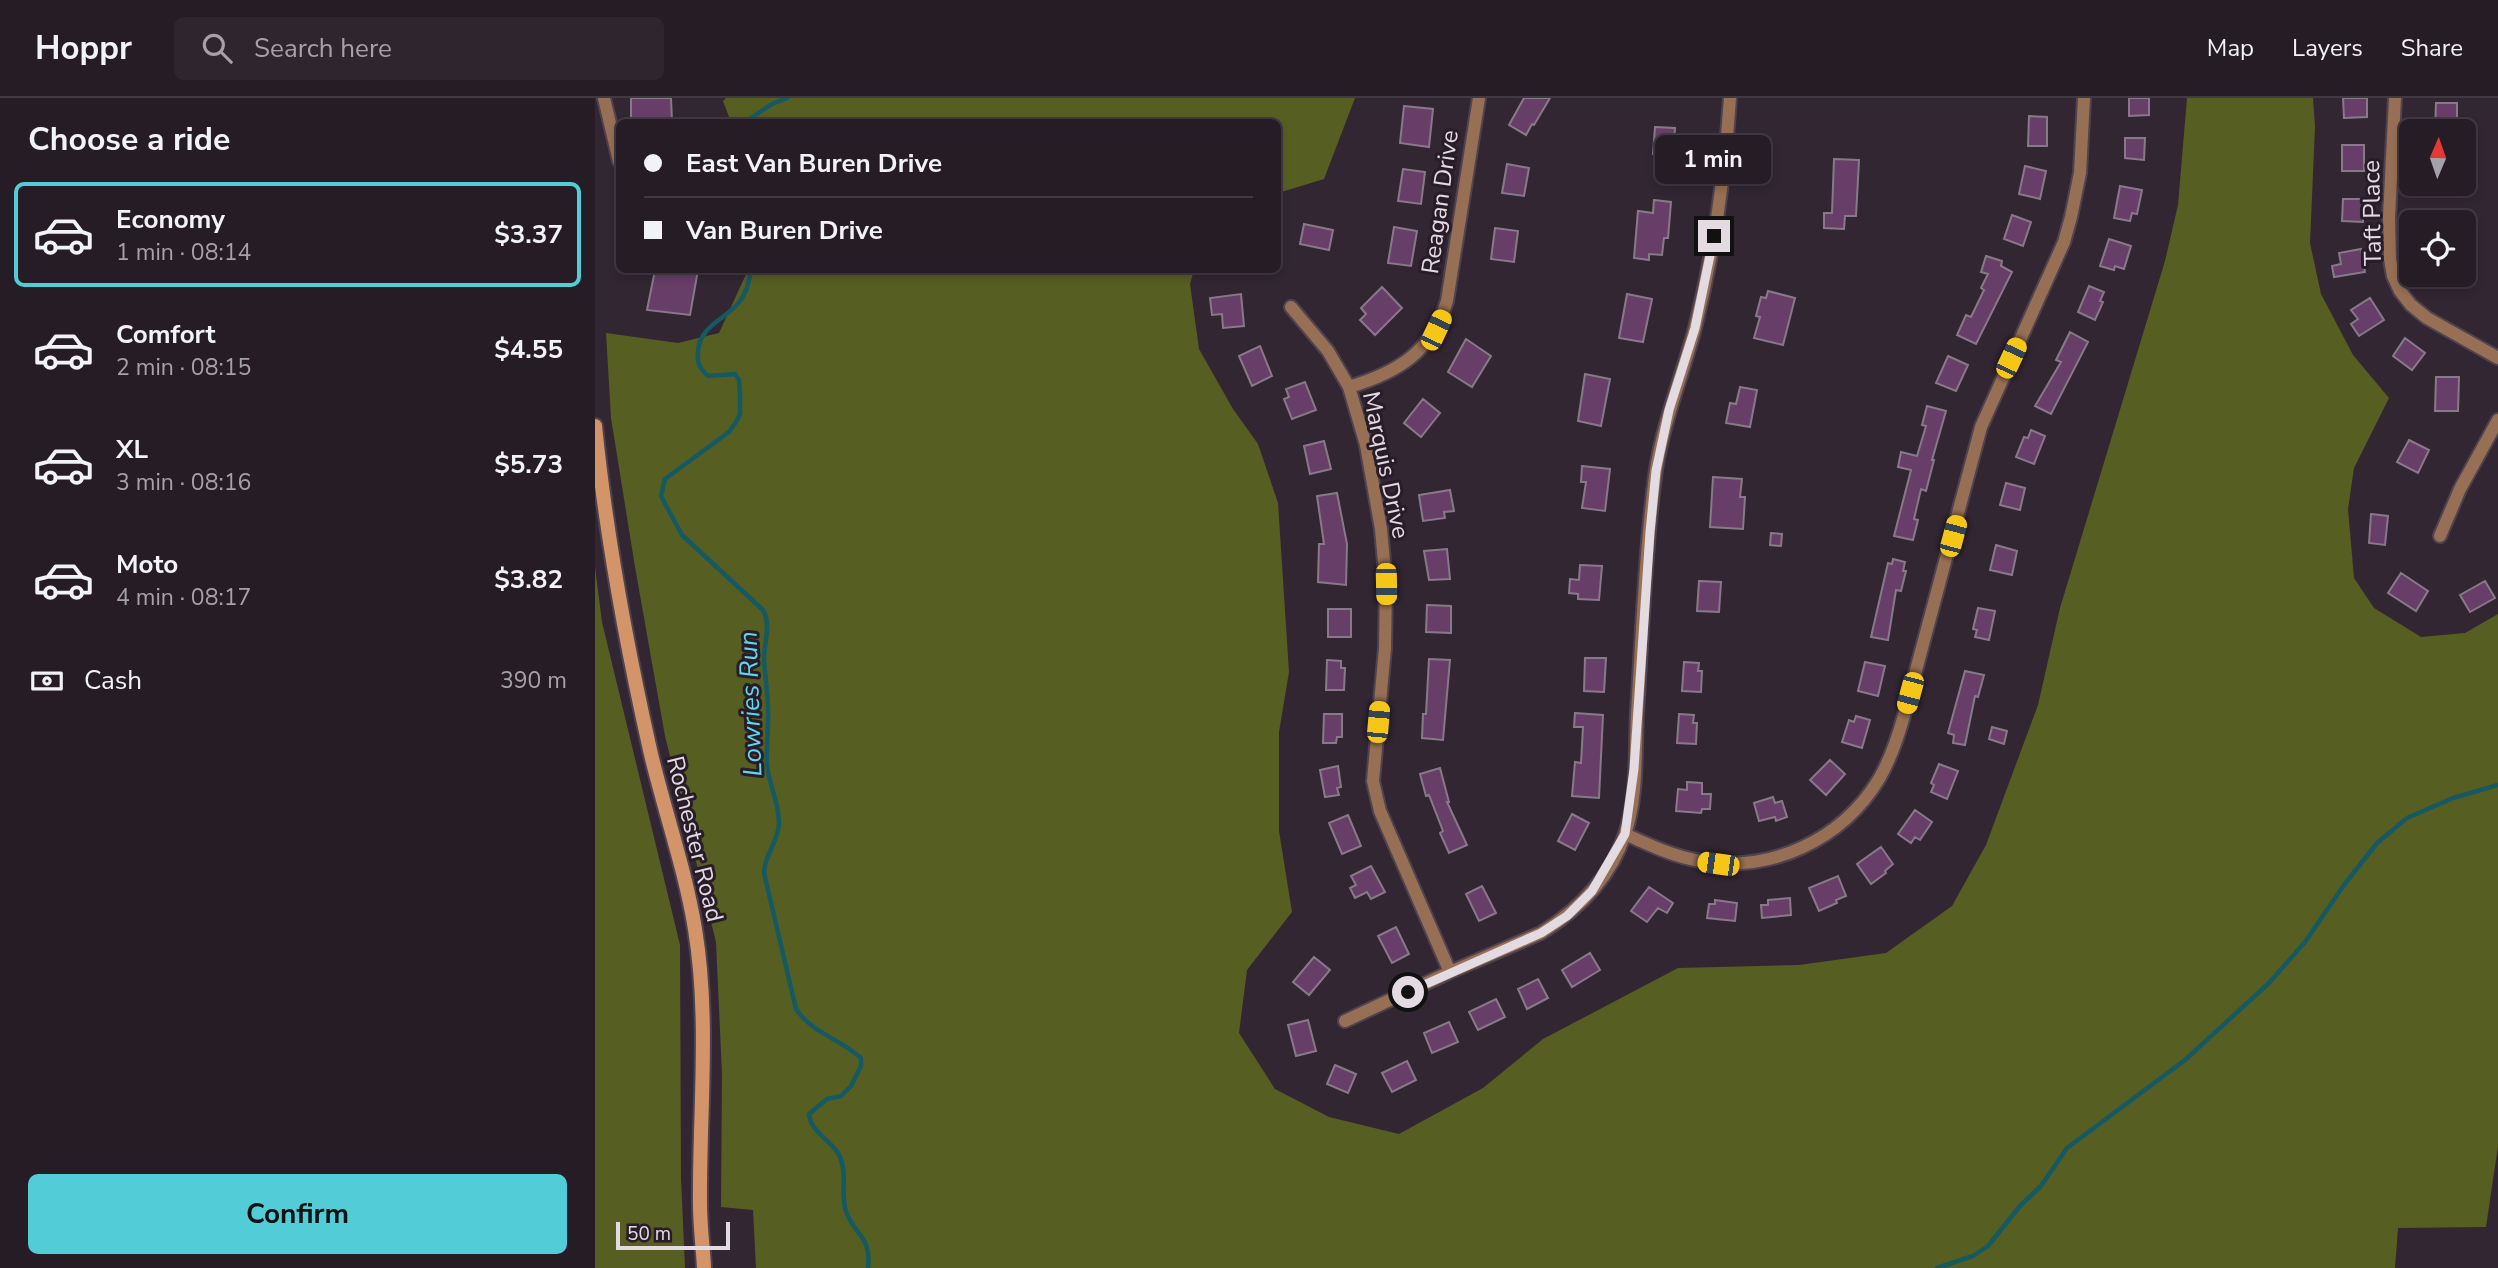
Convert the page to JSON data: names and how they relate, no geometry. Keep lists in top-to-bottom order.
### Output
{
  "streets": {
    "street": [
      "Reagan Drive",
      "Taft Place",
      "Marquis Drive",
      "Rochester Road"
    ]
  },
  "crossings": [
    ["Reagan Drive", "Marquis Drive"]
  ],
  "water": ["Lowries Run"],
  "scale_bar": "50 m",
  "north": "top",
  "page": {
    "header": "Hoppr",
    "search": "Search here",
    "nav": ["Map", "Layers", "Share"],
    "heading": "Choose a ride",
    "banner": ["East Van Buren Drive", "Van Buren Drive"],
    "bubble": "1 min",
    "list": [
      {
        "name": "Economy",
        "note": "1 min · 08:14",
        "value": "$3.37"
      },
      {
        "name": "Comfort",
        "note": "2 min · 08:15",
        "value": "$4.55"
      },
      {
        "name": "XL",
        "note": "3 min · 08:16",
        "value": "$5.73"
      },
      {
        "name": "Moto",
        "note": "4 min · 08:17",
        "value": "$3.82"
      }
    ],
    "pay": ["Cash", "390 m"],
    "buttons": "Confirm",
    "scale": "50 m"
  }
}
